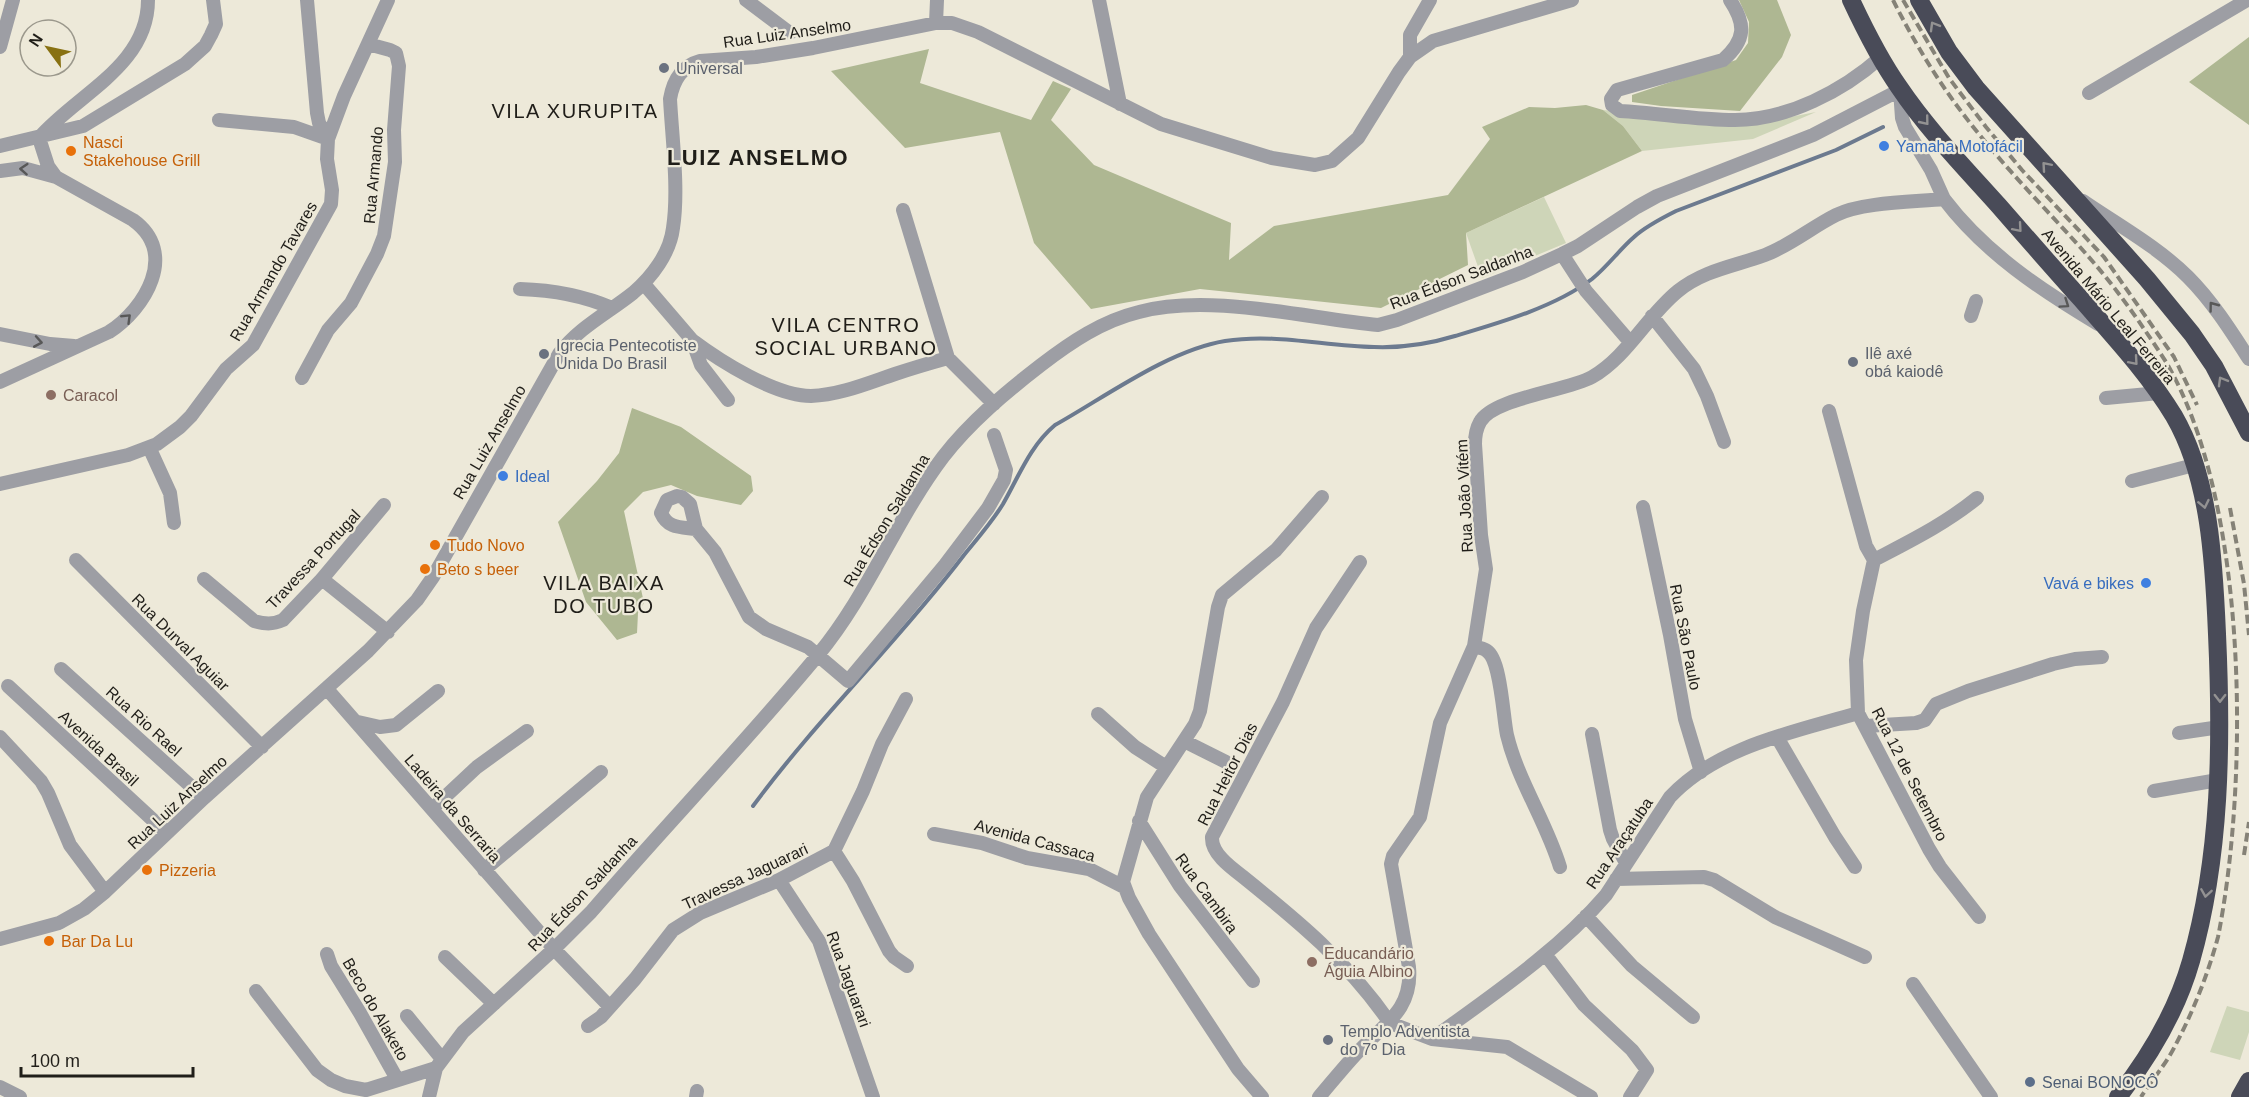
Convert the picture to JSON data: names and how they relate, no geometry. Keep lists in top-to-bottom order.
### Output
{
  "streets": {
    "highway": ["Avenida Mário Leal Ferreira"],
    "street": [
      "Rua Luiz Anselmo",
      "Rua Armando",
      "Rua Armando Tavares",
      "Rua Édson Saldanha",
      "Rua João Vitém",
      "Travessa Portugal",
      "Rua São Paulo",
      "Rua Durval Aguiar",
      "Rua Rio Rael",
      "Avenida Brasil",
      "Rua Heitor Dias",
      "Rua 12 de Setembro",
      "Ladeira da Serraria",
      "Avenida Cassaca",
      "Rua Araçatuba",
      "Travessa Jaguarari",
      "Rua Cambira",
      "Rua Jaguarari",
      "Beco do Alaketo"
    ]
  },
  "crossings": [
    ["Rua Luiz Anselmo", "Rua Durval Aguiar"],
    ["Rua Luiz Anselmo", "Rua Rio Rael"],
    ["Rua Luiz Anselmo", "Avenida Brasil"],
    ["Rua Luiz Anselmo", "Ladeira da Serraria"],
    ["Rua Armando", "Rua Armando Tavares"],
    ["Rua Édson Saldanha", "Avenida Mário Leal Ferreira"],
    ["Rua Édson Saldanha", "Ladeira da Serraria"],
    ["Rua João Vitém", "Rua Heitor Dias"],
    ["Rua São Paulo", "Rua Araçatuba"],
    ["Rua 12 de Setembro", "Rua Araçatuba"],
    ["Ladeira da Serraria", "Travessa Jaguarari"],
    ["Travessa Jaguarari", "Rua Jaguarari"]
  ],
  "one_way": ["Avenida Mário Leal Ferreira"],
  "districts": [
    "VILA XURUPITA",
    "LUIZ ANSELMO",
    "VILA CENTRO SOCIAL URBANO",
    "VILA BAIXA DO TUBO"
  ],
  "places": [
    "Universal",
    "Yamaha Motofácil",
    "Nasci Stakehouse Grill",
    "Igrecia Pentecotiste Unida Do Brasil",
    "Ilê axé obá kaiodê",
    "Caracol",
    "Ideal",
    "Tudo Novo",
    "Beto s beer",
    "Vavá e bikes",
    "Pizzeria",
    "Bar Da Lu",
    "Educandário Águia Albino",
    "Templo Adventista do 7º Dia",
    "Senai BONOCÔ"
  ],
  "scale_bar": "100 m",
  "north": "top left"
}
